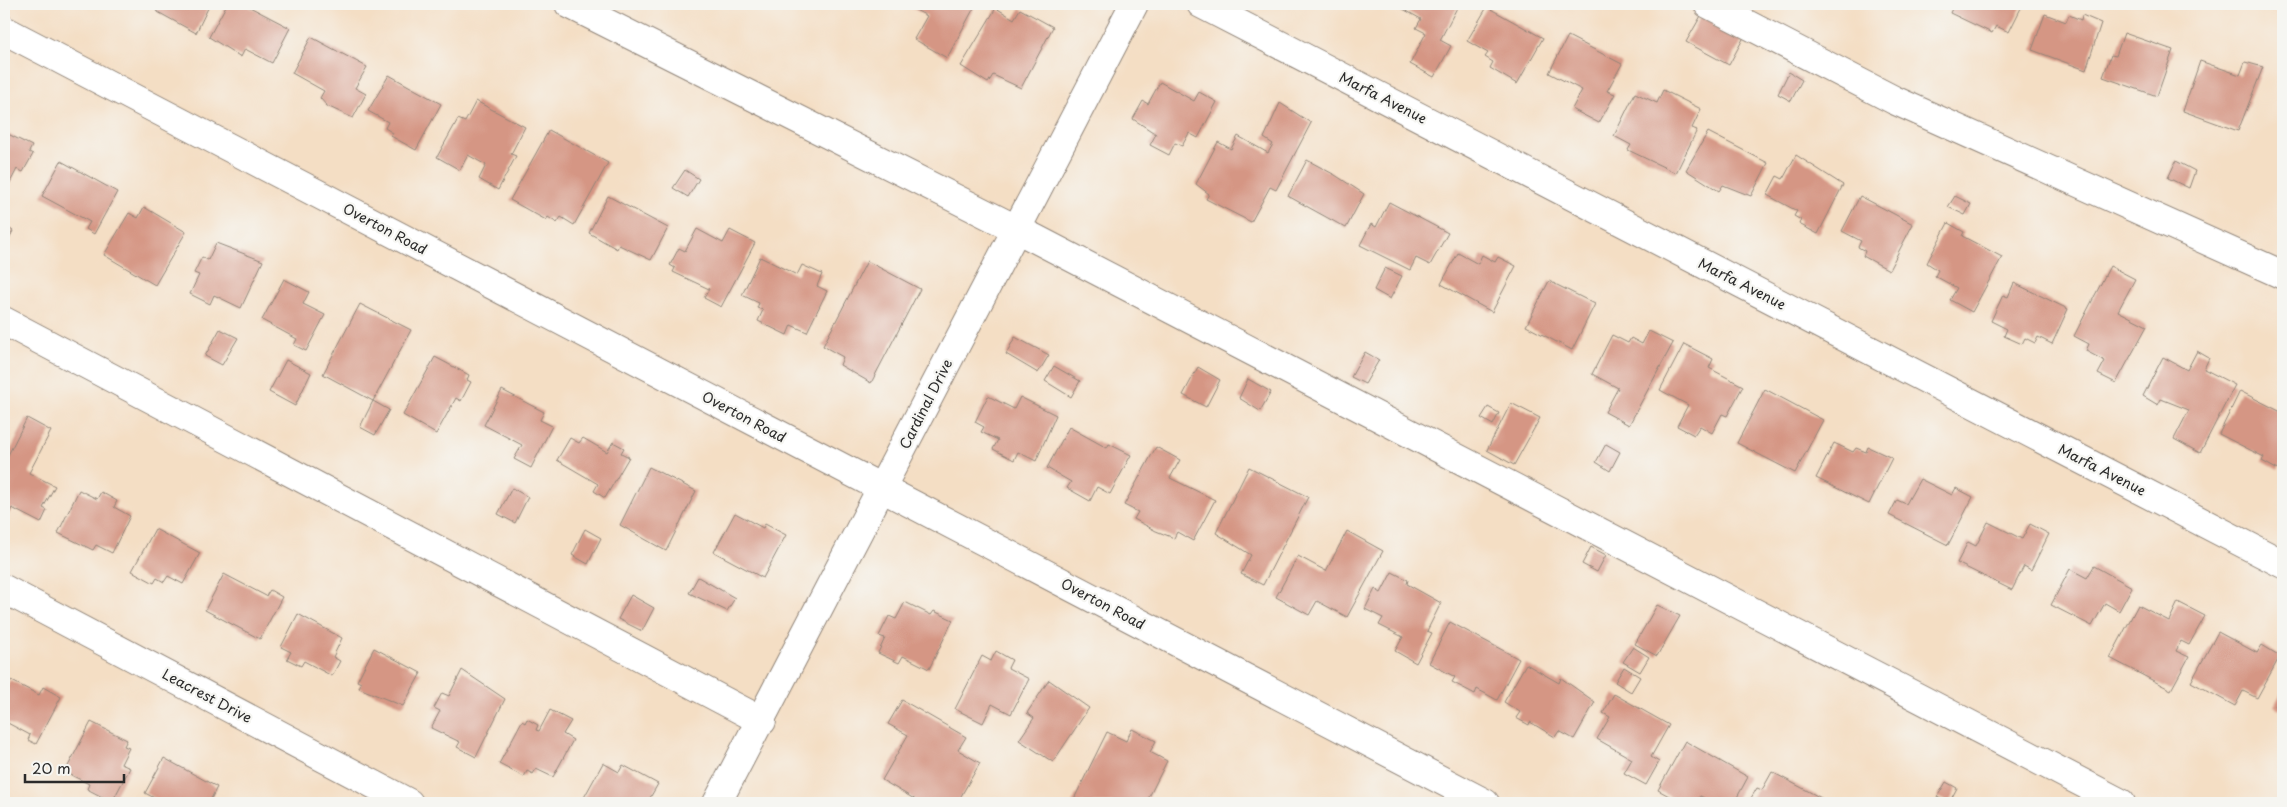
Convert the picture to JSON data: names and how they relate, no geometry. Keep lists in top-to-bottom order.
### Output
{
  "streets": {
    "street": [
      "Marfa Avenue",
      "Overton Road",
      "Cardinal Drive",
      "Leacrest Drive"
    ]
  },
  "crossings": [
    ["Overton Road", "Cardinal Drive"]
  ],
  "scale_bar": "20 m"
}
